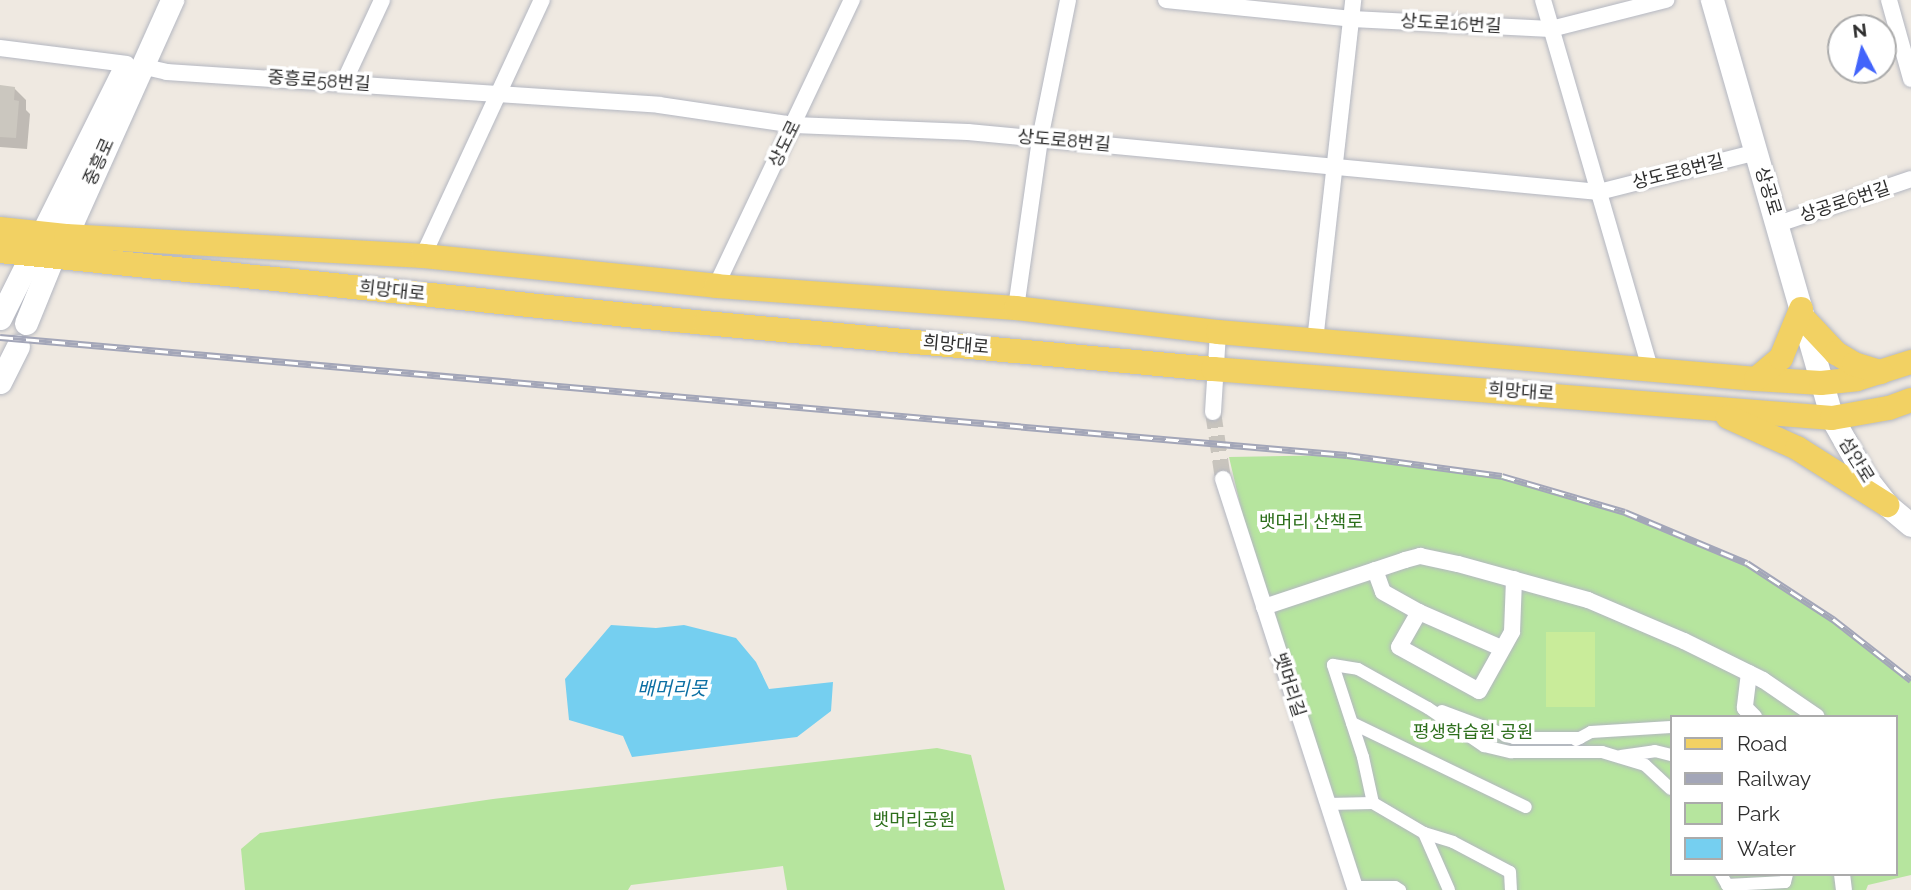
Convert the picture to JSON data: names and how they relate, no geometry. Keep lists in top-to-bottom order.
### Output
{
  "streets": {
    "main road": [
      "중흥로",
      "상공로",
      "희망대로",
      "섬안로"
    ],
    "street": [
      "상도로16번길",
      "중흥로58번길",
      "상도로8번길",
      "상도로",
      "상공로6번길",
      "뱃머리길"
    ]
  },
  "crossings": [
    ["중흥로58번길", "상도로8번길"],
    ["중흥로58번길", "상도로"],
    ["중흥로58번길", "중흥로"],
    ["상도로8번길", "상도로"],
    ["상도로8번길", "상공로"],
    ["상도로", "희망대로"],
    ["중흥로", "희망대로"],
    ["상공로", "상공로6번길"],
    ["상공로", "희망대로"],
    ["상공로", "섬안로"],
    ["희망대로", "섬안로"]
  ],
  "water": ["배머리못"],
  "parks": ["뱃머리 산책로", "평생학습원 공원", "뱃머리공원"],
  "legend": [
    "Road",
    "Railway",
    "Park",
    "Water"
  ],
  "north": "top"
}
